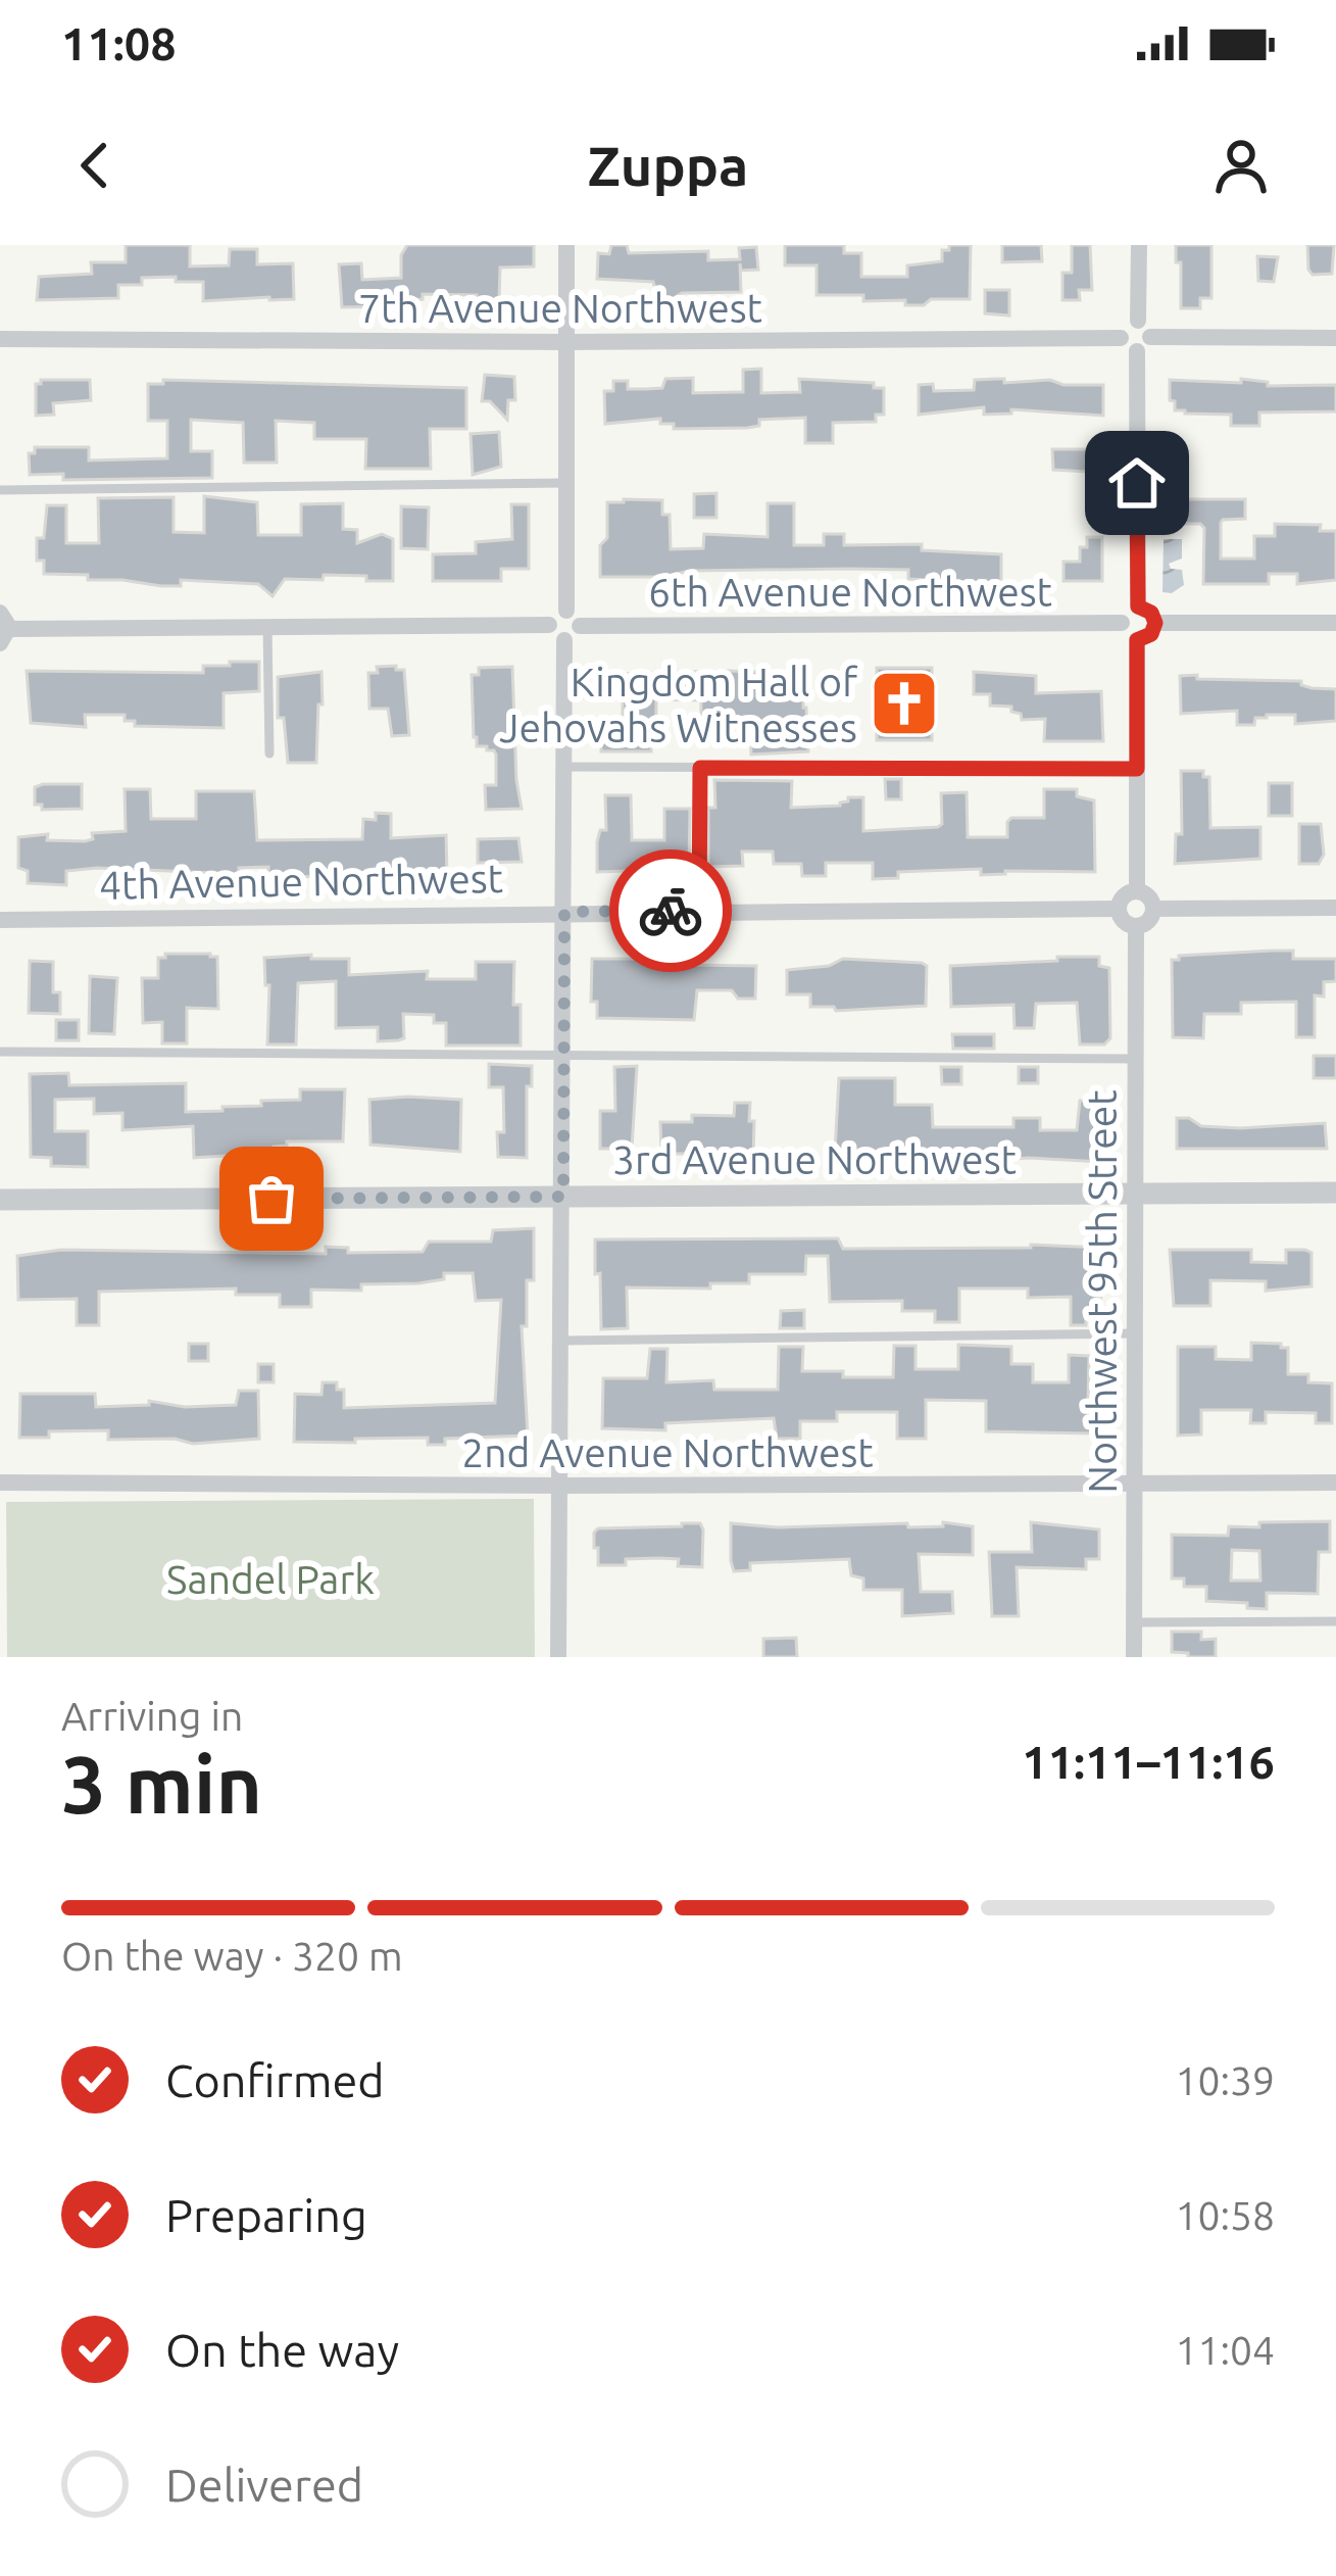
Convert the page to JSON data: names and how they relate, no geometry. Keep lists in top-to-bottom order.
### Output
{
  "streets": {
    "street": [
      "7th Avenue Northwest",
      "6th Avenue Northwest",
      "4th Avenue Northwest",
      "3rd Avenue Northwest",
      "Northwest 95th Street",
      "2nd Avenue Northwest"
    ]
  },
  "crossings": [
    ["4th Avenue Northwest", "Northwest 95th Street"],
    ["3rd Avenue Northwest", "Northwest 95th Street"],
    ["Northwest 95th Street", "2nd Avenue Northwest"]
  ],
  "parks": ["Sandel Park"],
  "places": {
    "church": ["Kingdom Hall of Jehovahs Witnesses"]
  },
  "page": {
    "status": "11:08",
    "header": "Zuppa",
    "heading": ["3 min", "Arriving in", "11:11–11:16"],
    "bar": "On the way · 320 m",
    "list": [
      ["Confirmed", "10:39"],
      ["Preparing", "10:58"],
      ["On the way", "11:04"],
      "Delivered"
    ]
  }
}
